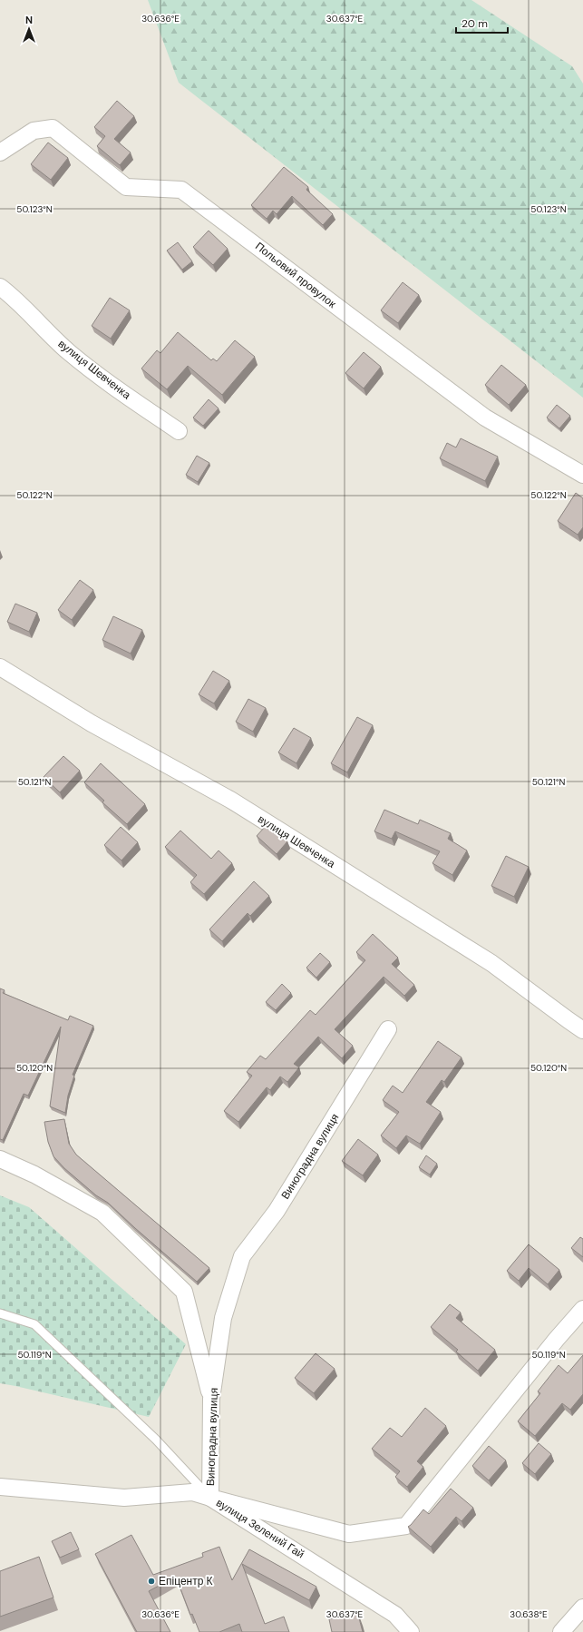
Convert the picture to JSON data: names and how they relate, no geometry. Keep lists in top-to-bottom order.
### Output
{
  "streets": {
    "street": [
      "Польовий провулок",
      "вулиця Шевченка",
      "Виноградна вулиця",
      "вулиця Зелений Гай"
    ]
  },
  "crossings": [
    ["Виноградна вулиця", "вулиця Зелений Гай"]
  ],
  "places": ["Епіцентр К"],
  "scale_bar": "20 m",
  "north": "top",
  "coordinates": [
    "30.636°E",
    "30.637°E",
    "50.123°N",
    "50.122°N",
    "50.121°N",
    "50.120°N",
    "50.119°N",
    "30.638°E"
  ]
}
